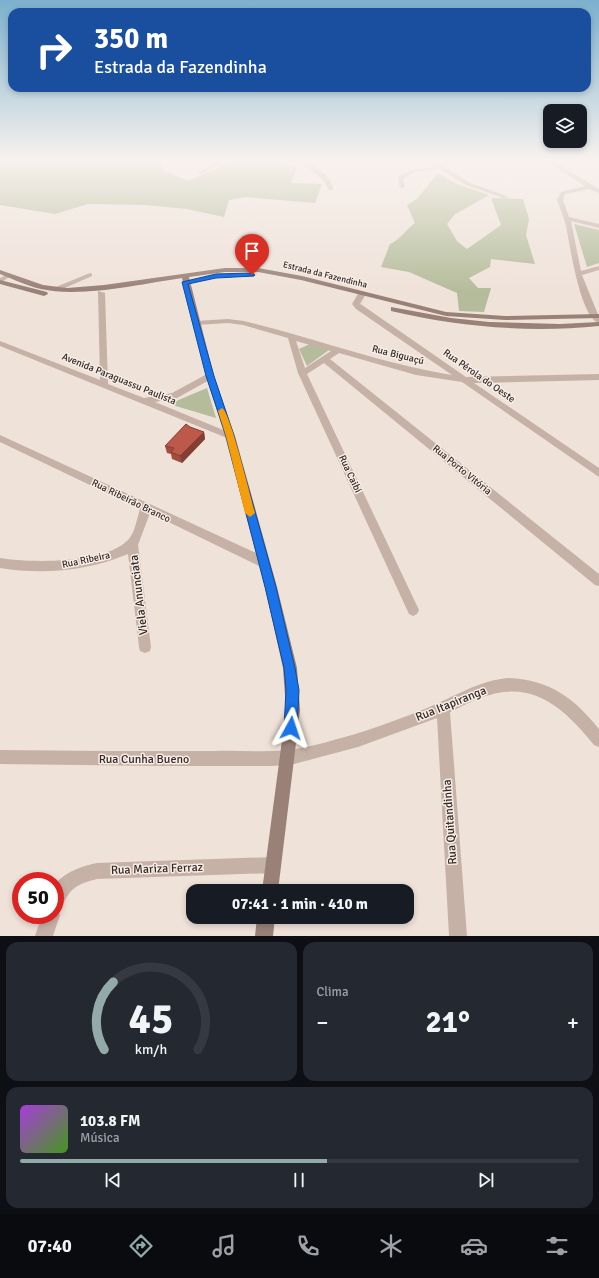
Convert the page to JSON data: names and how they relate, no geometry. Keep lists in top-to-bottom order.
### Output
{
  "streets": {
    "main road": ["Estrada da Fazendinha"],
    "street": [
      "Rua Biguaçú",
      "Rua Pérola do Oeste",
      "Avenida Paraguassu Paulista",
      "Rua Porto Vitória",
      "Rua Caibi",
      "Rua Ribeirão Branco",
      "Rua Ribeira",
      "Viela Anunciata",
      "Rua Itapiranga",
      "Rua Cunha Bueno",
      "Rua Quitandinha",
      "Rua Mariza Ferraz"
    ]
  },
  "crossings": [
    ["Estrada da Fazendinha", "Rua Pérola do Oeste"],
    ["Rua Biguaçú", "Rua Pérola do Oeste"],
    ["Rua Biguaçú", "Rua Caibi"],
    ["Rua Ribeira", "Viela Anunciata"],
    ["Rua Itapiranga", "Rua Cunha Bueno"],
    ["Rua Itapiranga", "Rua Quitandinha"]
  ],
  "page": {
    "turn": ["350 m", "Estrada da Fazendinha"],
    "limit": "50",
    "trip": "07:41 · 1 min · 410 m",
    "tile": "Clima",
    "heat": ["−", "21°", "+"],
    "song": ["103.8 FM", "Música"],
    "tabs": "07:40",
    "gauge": ["45", "km/h"]
  }
}
